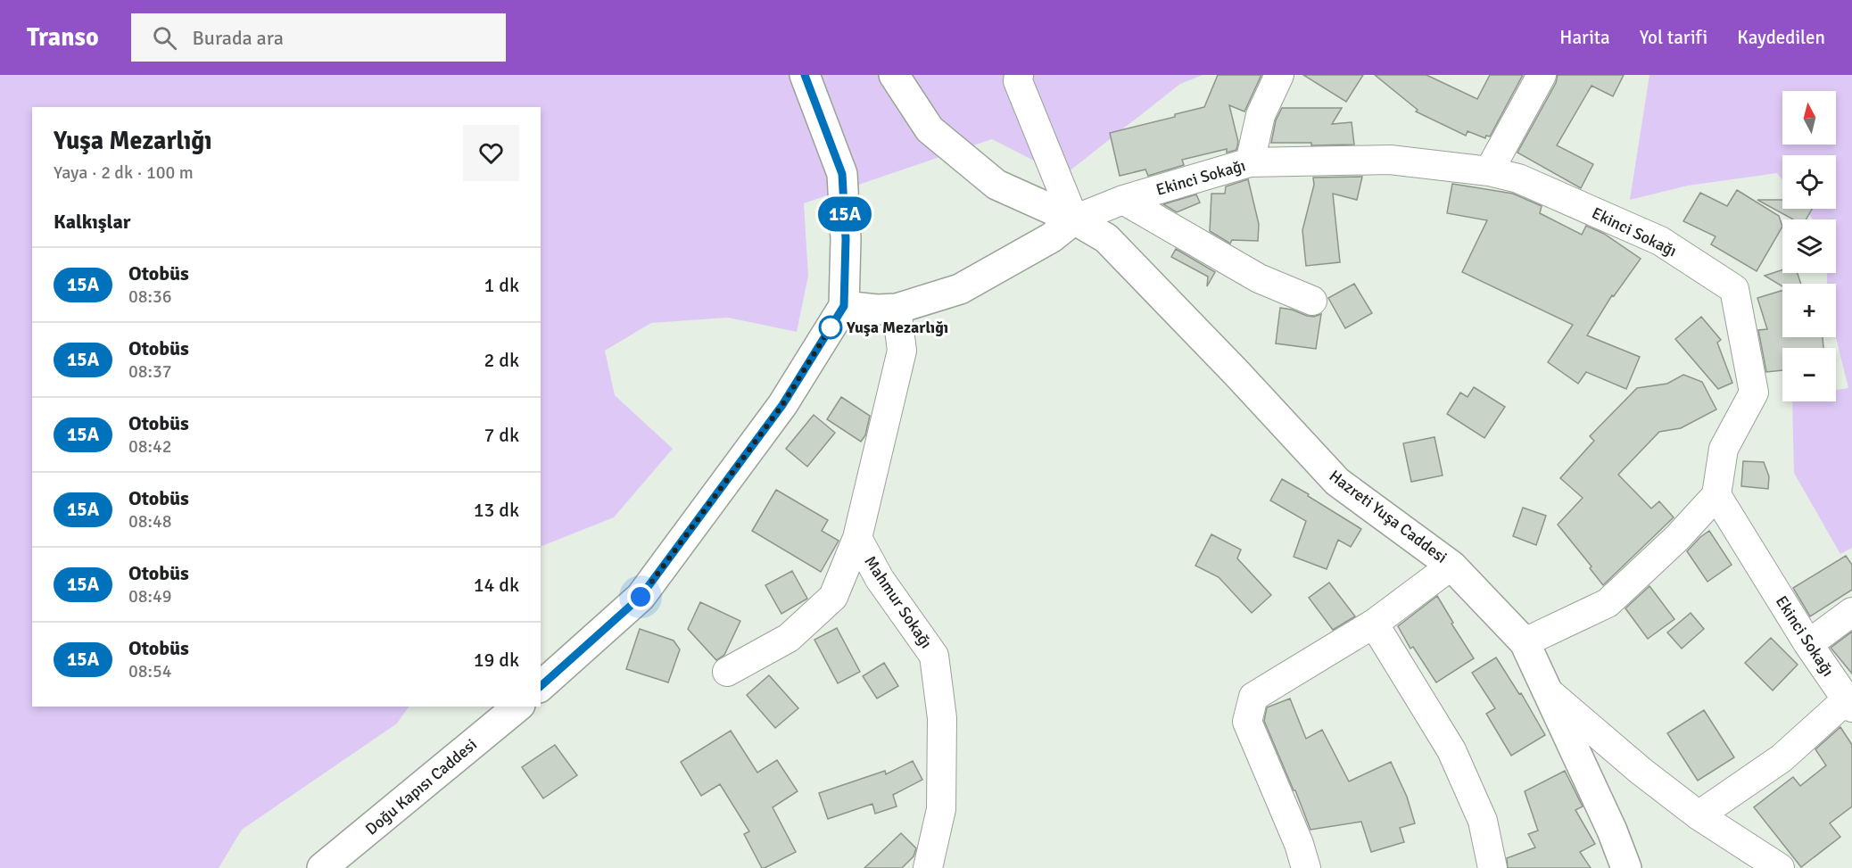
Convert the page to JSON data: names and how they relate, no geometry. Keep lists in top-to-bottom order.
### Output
{
  "streets": {
    "street": [
      "Ekinci Sokağı",
      "Hazreti Yuşa Caddesi",
      "Mahmur Sokağı",
      "Doğu Kapısı Caddesi"
    ]
  },
  "crossings": [
    ["Ekinci Sokağı", "Hazreti Yuşa Caddesi"]
  ],
  "places": ["Yuşa Mezarlığı"],
  "lines": ["bus line 15A"],
  "north": "top",
  "page": {
    "header": "Transo",
    "search": "Burada ara",
    "nav": ["Harita", "Yol tarifi", "Kaydedilen"],
    "on_map": "15A",
    "map_buttons": ["+", "−"],
    "heading": [
      ["Yuşa Mezarlığı", "Yaya · 2 dk · 100 m"],
      "Kalkışlar"
    ],
    "list": [
      {
        "mark": "15A",
        "name": "Otobüs",
        "note": "08:36",
        "value": "1 dk"
      },
      {
        "mark": "15A",
        "name": "Otobüs",
        "note": "08:37",
        "value": "2 dk"
      },
      {
        "mark": "15A",
        "name": "Otobüs",
        "note": "08:42",
        "value": "7 dk"
      },
      {
        "mark": "15A",
        "name": "Otobüs",
        "note": "08:48",
        "value": "13 dk"
      },
      {
        "mark": "15A",
        "name": "Otobüs",
        "note": "08:49",
        "value": "14 dk"
      },
      {
        "mark": "15A",
        "name": "Otobüs",
        "note": "08:54",
        "value": "19 dk"
      }
    ]
  }
}
